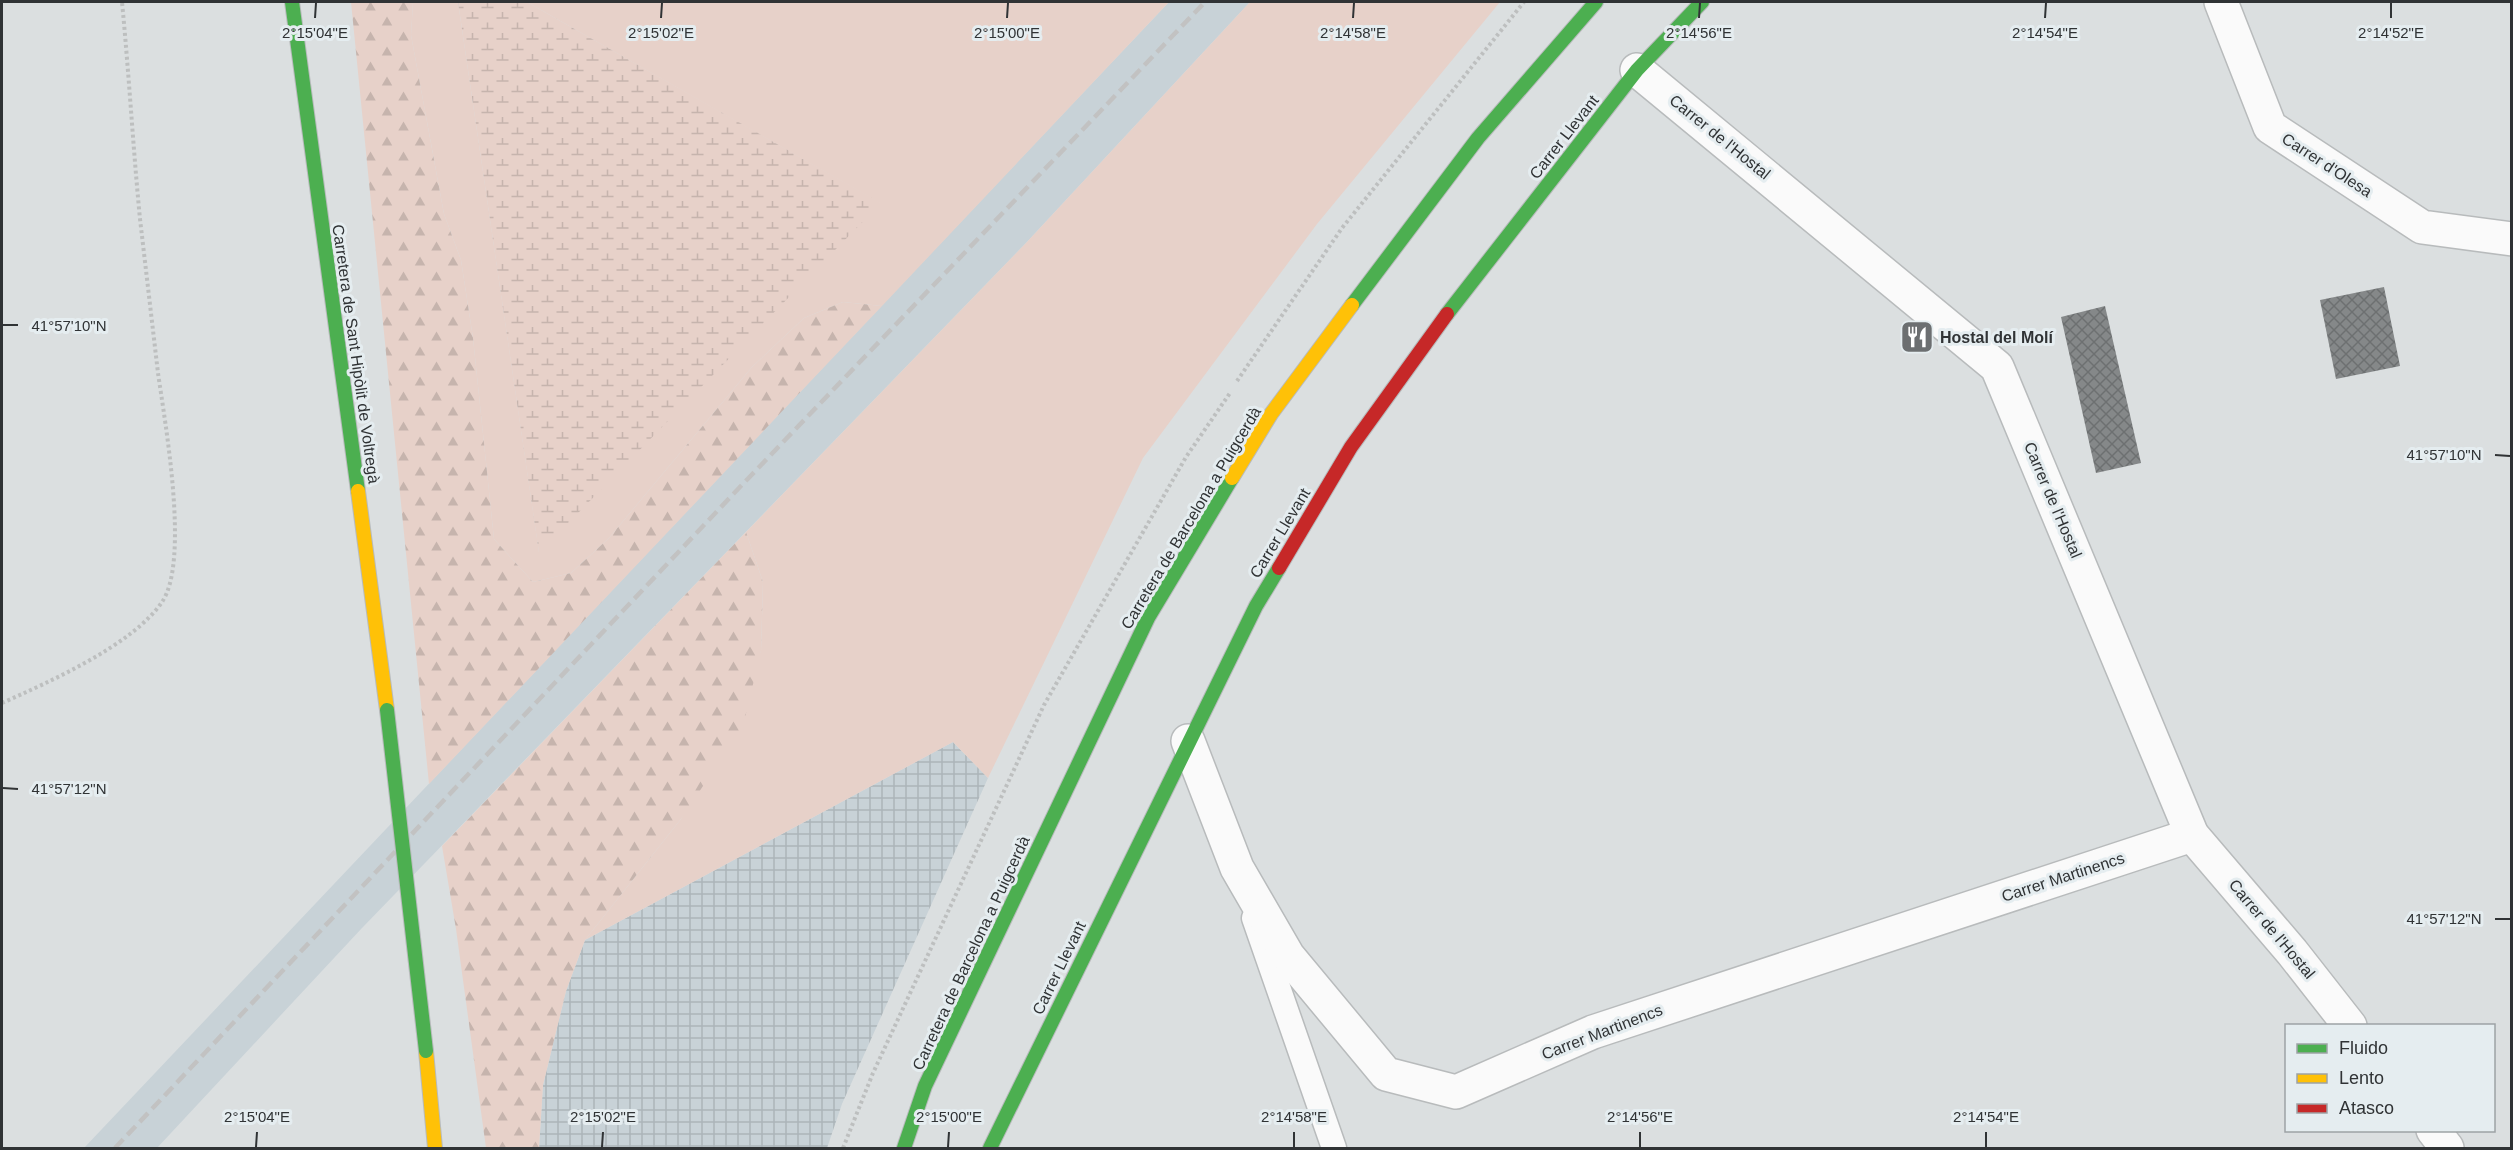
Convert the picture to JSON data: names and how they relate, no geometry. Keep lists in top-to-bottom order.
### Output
{
  "streets": {
    "street": [
      "Carrer Llevant",
      "Carrer de l'Hostal",
      "Carrer d'Olesa",
      "Carretera de Sant Hipòlit de Voltregà",
      "Carretera de Barcelona a Puigcerdà",
      "Carrer Martinencs"
    ]
  },
  "crossings": [
    ["Carrer Llevant", "Carrer de l'Hostal"],
    ["Carrer Llevant", "Carrer Martinencs"],
    ["Carrer de l'Hostal", "Carrer Martinencs"]
  ],
  "places": {
    "restaurant": ["Hostal del Molí"]
  },
  "legend": ["Fluido", "Lento", "Atasco"],
  "coordinates": [
    "2°15'04\"E",
    "2°15'02\"E",
    "2°15'00\"E",
    "2°14'58\"E",
    "2°14'56\"E",
    "2°14'54\"E",
    "2°14'52\"E",
    "41°57'10\"N",
    "41°57'12\"N"
  ]
}
